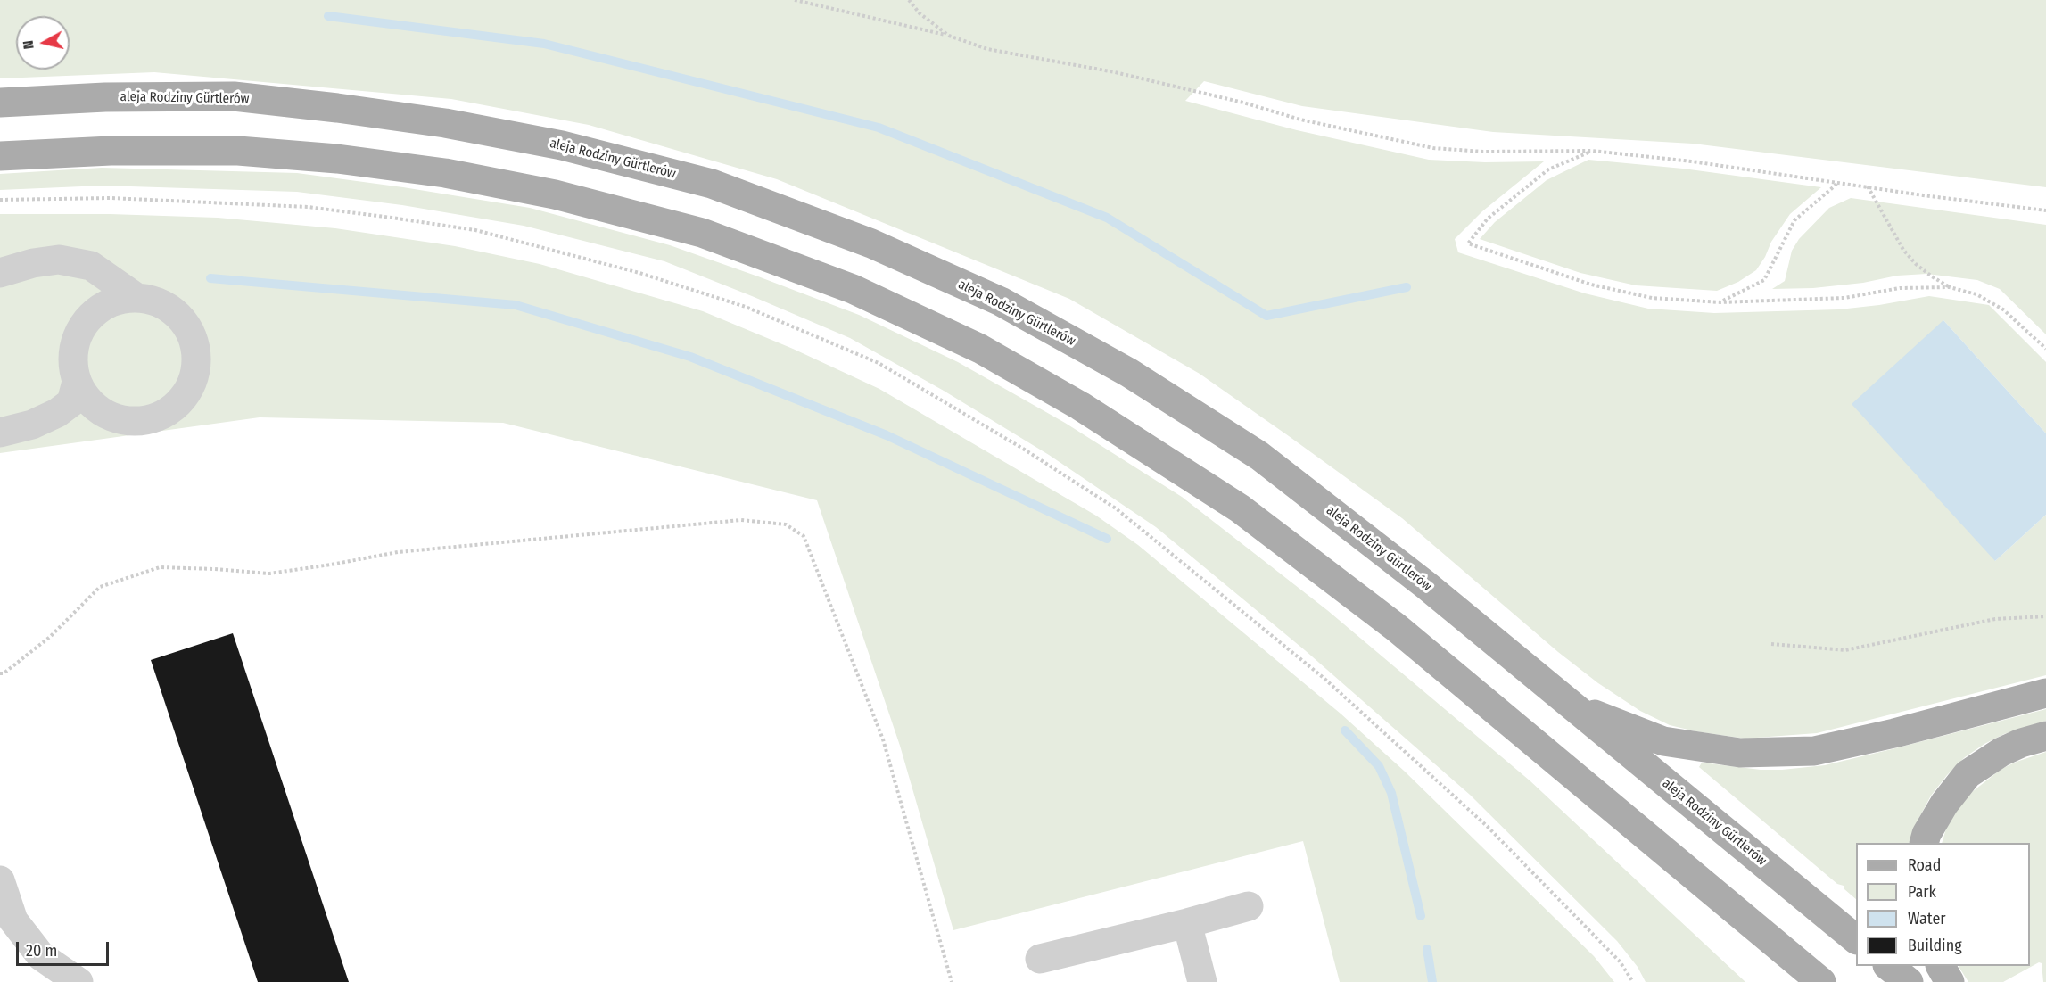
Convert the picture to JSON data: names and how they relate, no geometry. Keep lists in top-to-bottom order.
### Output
{
  "streets": {
    "main road": ["aleja Rodziny Gürtlerów"]
  },
  "legend": [
    "Road",
    "Park",
    "Water",
    "Building"
  ],
  "scale_bar": "20 m",
  "north": "left"
}
